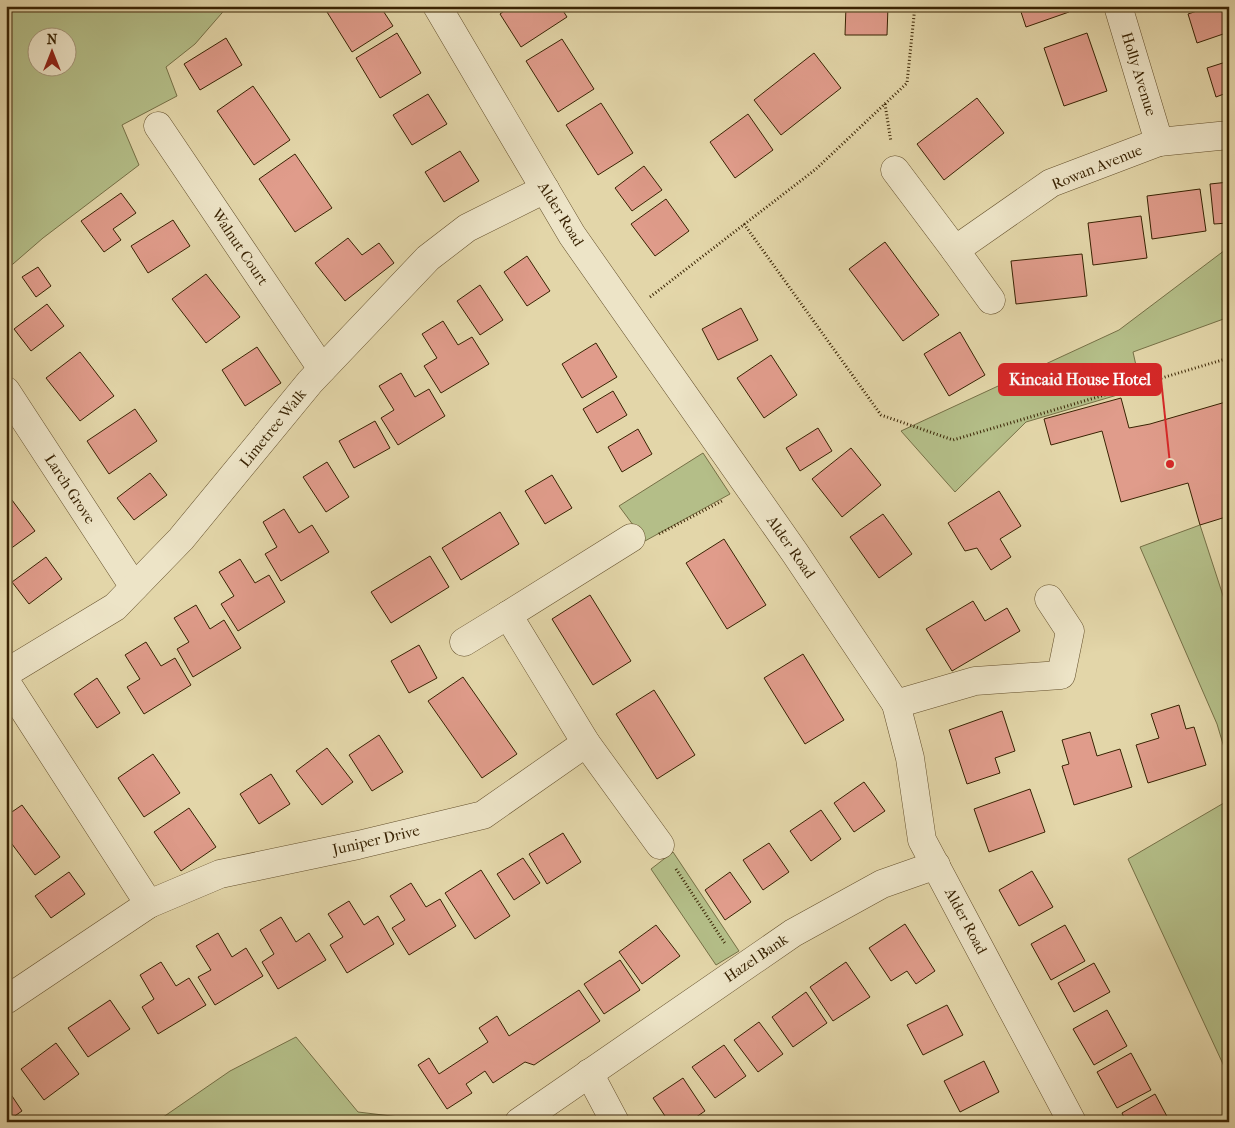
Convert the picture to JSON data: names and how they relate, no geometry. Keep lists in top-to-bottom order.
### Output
{
  "streets": {
    "street": [
      "Holly Avenue",
      "Rowan Avenue",
      "Alder Road",
      "Walnut Court",
      "Limetree Walk",
      "Larch Grove",
      "Juniper Drive",
      "Hazel Bank"
    ]
  },
  "crossings": [
    ["Holly Avenue", "Rowan Avenue"],
    ["Alder Road", "Limetree Walk"],
    ["Alder Road", "Hazel Bank"],
    ["Walnut Court", "Limetree Walk"],
    ["Limetree Walk", "Larch Grove"]
  ],
  "places": ["Kincaid House Hotel"],
  "north": "top"
}
